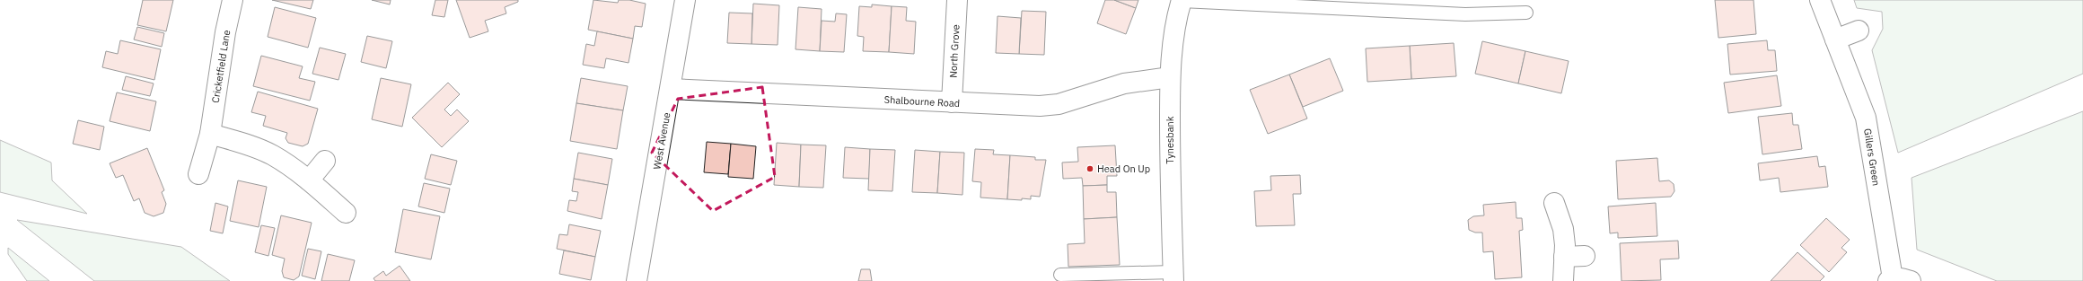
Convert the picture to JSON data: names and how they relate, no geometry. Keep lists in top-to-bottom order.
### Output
{
  "streets": {
    "street": [
      "North Grove",
      "Cricketfield Lane",
      "Shalbourne Road",
      "Tynesbank",
      "West Avenue",
      "Gillers Green"
    ]
  },
  "crossings": [
    ["North Grove", "Shalbourne Road"],
    ["Shalbourne Road", "Tynesbank"],
    ["Shalbourne Road", "West Avenue"]
  ],
  "places": ["Head On Up"]
}
